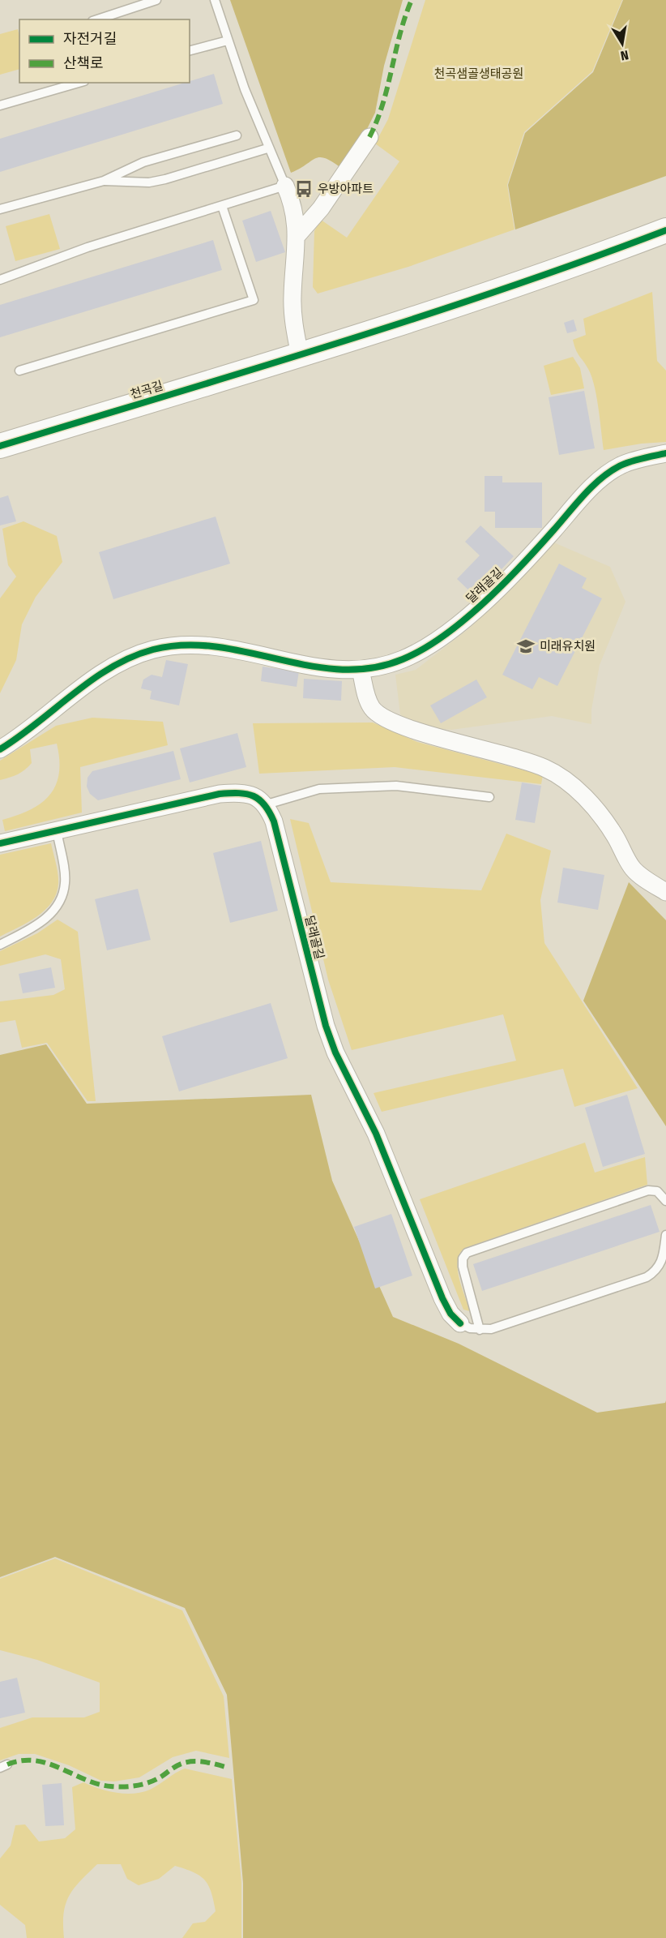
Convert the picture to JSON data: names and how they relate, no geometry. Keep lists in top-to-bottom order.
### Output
{
  "streets": {
    "street": ["천곡길", "달래골길"]
  },
  "parks": ["천곡샘골생태공원"],
  "places": {
    "bus stop": ["우방아파트"],
    "school or university": ["미래유치원"]
  },
  "legend": ["자전거길", "산책로"],
  "north": "bottom"
}
